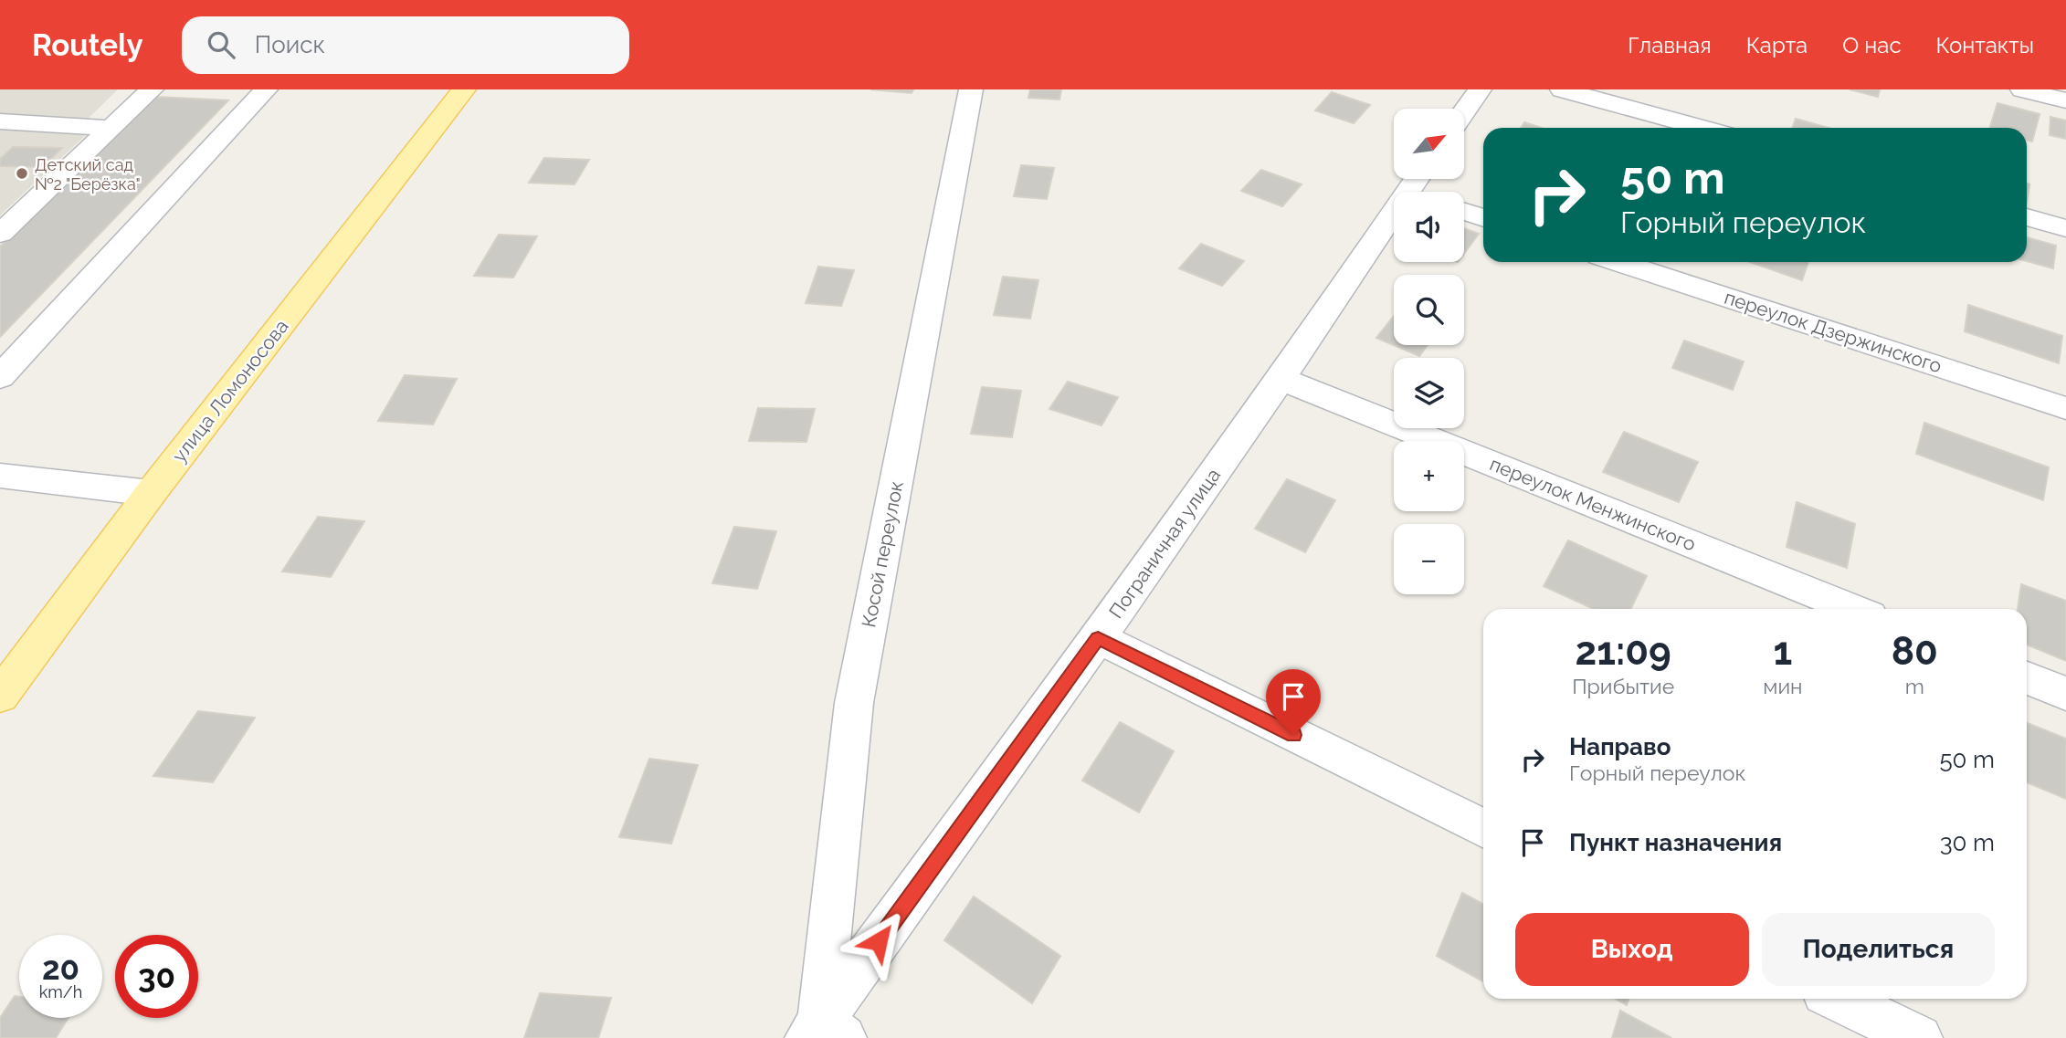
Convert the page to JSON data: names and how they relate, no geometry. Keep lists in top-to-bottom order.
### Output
{
  "streets": {
    "main road": ["улица Ломоносова"],
    "street": [
      "переулок Дзержинского",
      "переулок Менжинского",
      "Пограничная улица",
      "Косой переулок"
    ]
  },
  "crossings": [
    ["переулок Менжинского", "Пограничная улица"],
    ["Пограничная улица", "Косой переулок"]
  ],
  "places": ["Детский сад №2 \"Берёзка\""],
  "north": "top right",
  "page": {
    "header": "Routely",
    "search": "Поиск",
    "nav": [
      "Главная",
      "Карта",
      "О нас",
      "Контакты"
    ],
    "map_buttons": ["+", "−"],
    "turn": ["50 m", "Горный переулок"],
    "eta": [
      "21:09",
      "Прибытие",
      "1",
      "мин",
      "80",
      "m"
    ],
    "list": [
      {
        "name": "Направо",
        "note": "Горный переулок",
        "value": "50 m"
      },
      {
        "name": "Пункт назначения",
        "value": "30 m"
      }
    ],
    "buttons": ["Выход", "Поделиться"],
    "speed": "20 km/h",
    "limit": "30"
  }
}
